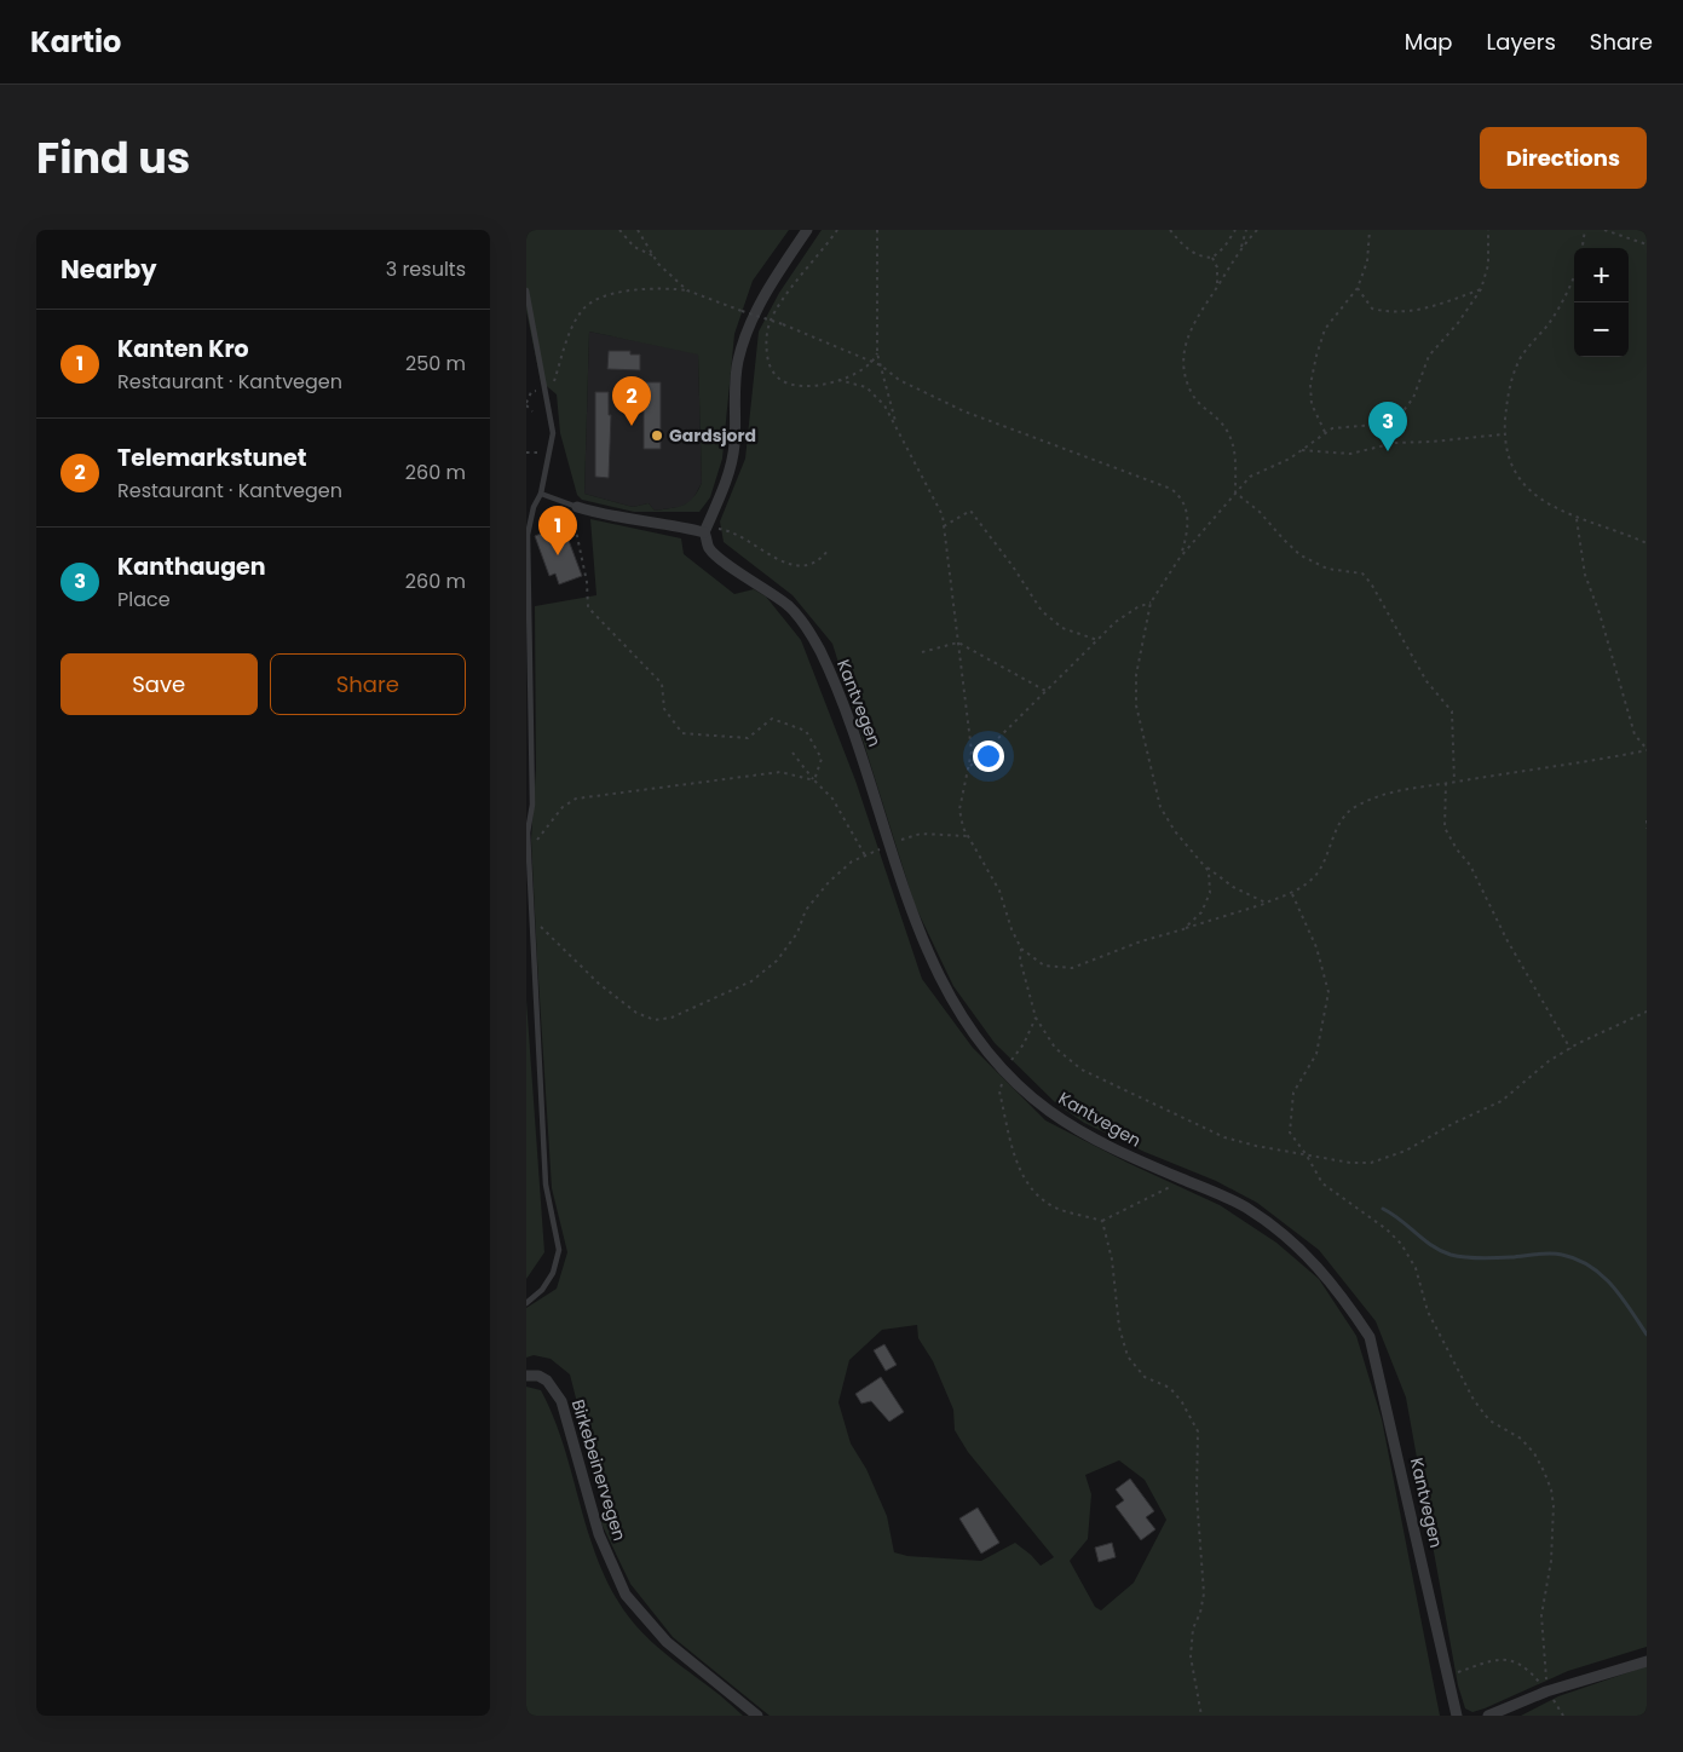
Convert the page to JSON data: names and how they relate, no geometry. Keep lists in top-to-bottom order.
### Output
{
  "streets": {
    "street": ["Kantvegen", "Birkebeinervegen"]
  },
  "places": ["Gardsjord"],
  "page": {
    "header": "Kartio",
    "nav": ["Map", "Layers", "Share"],
    "title": "Find us",
    "buttons": [
      "Directions",
      ["Save", "Share"]
    ],
    "heading": ["Nearby", "3 results"],
    "map_buttons": ["+", "−"],
    "list": [
      {
        "mark": "1",
        "name": "Kanten Kro",
        "note": "Restaurant · Kantvegen",
        "value": "250 m"
      },
      {
        "mark": "2",
        "name": "Telemarkstunet",
        "note": "Restaurant · Kantvegen",
        "value": "260 m"
      },
      {
        "mark": "3",
        "name": "Kanthaugen",
        "note": "Place",
        "value": "260 m"
      }
    ],
    "pins": ["2", "3", "1"]
  }
}
